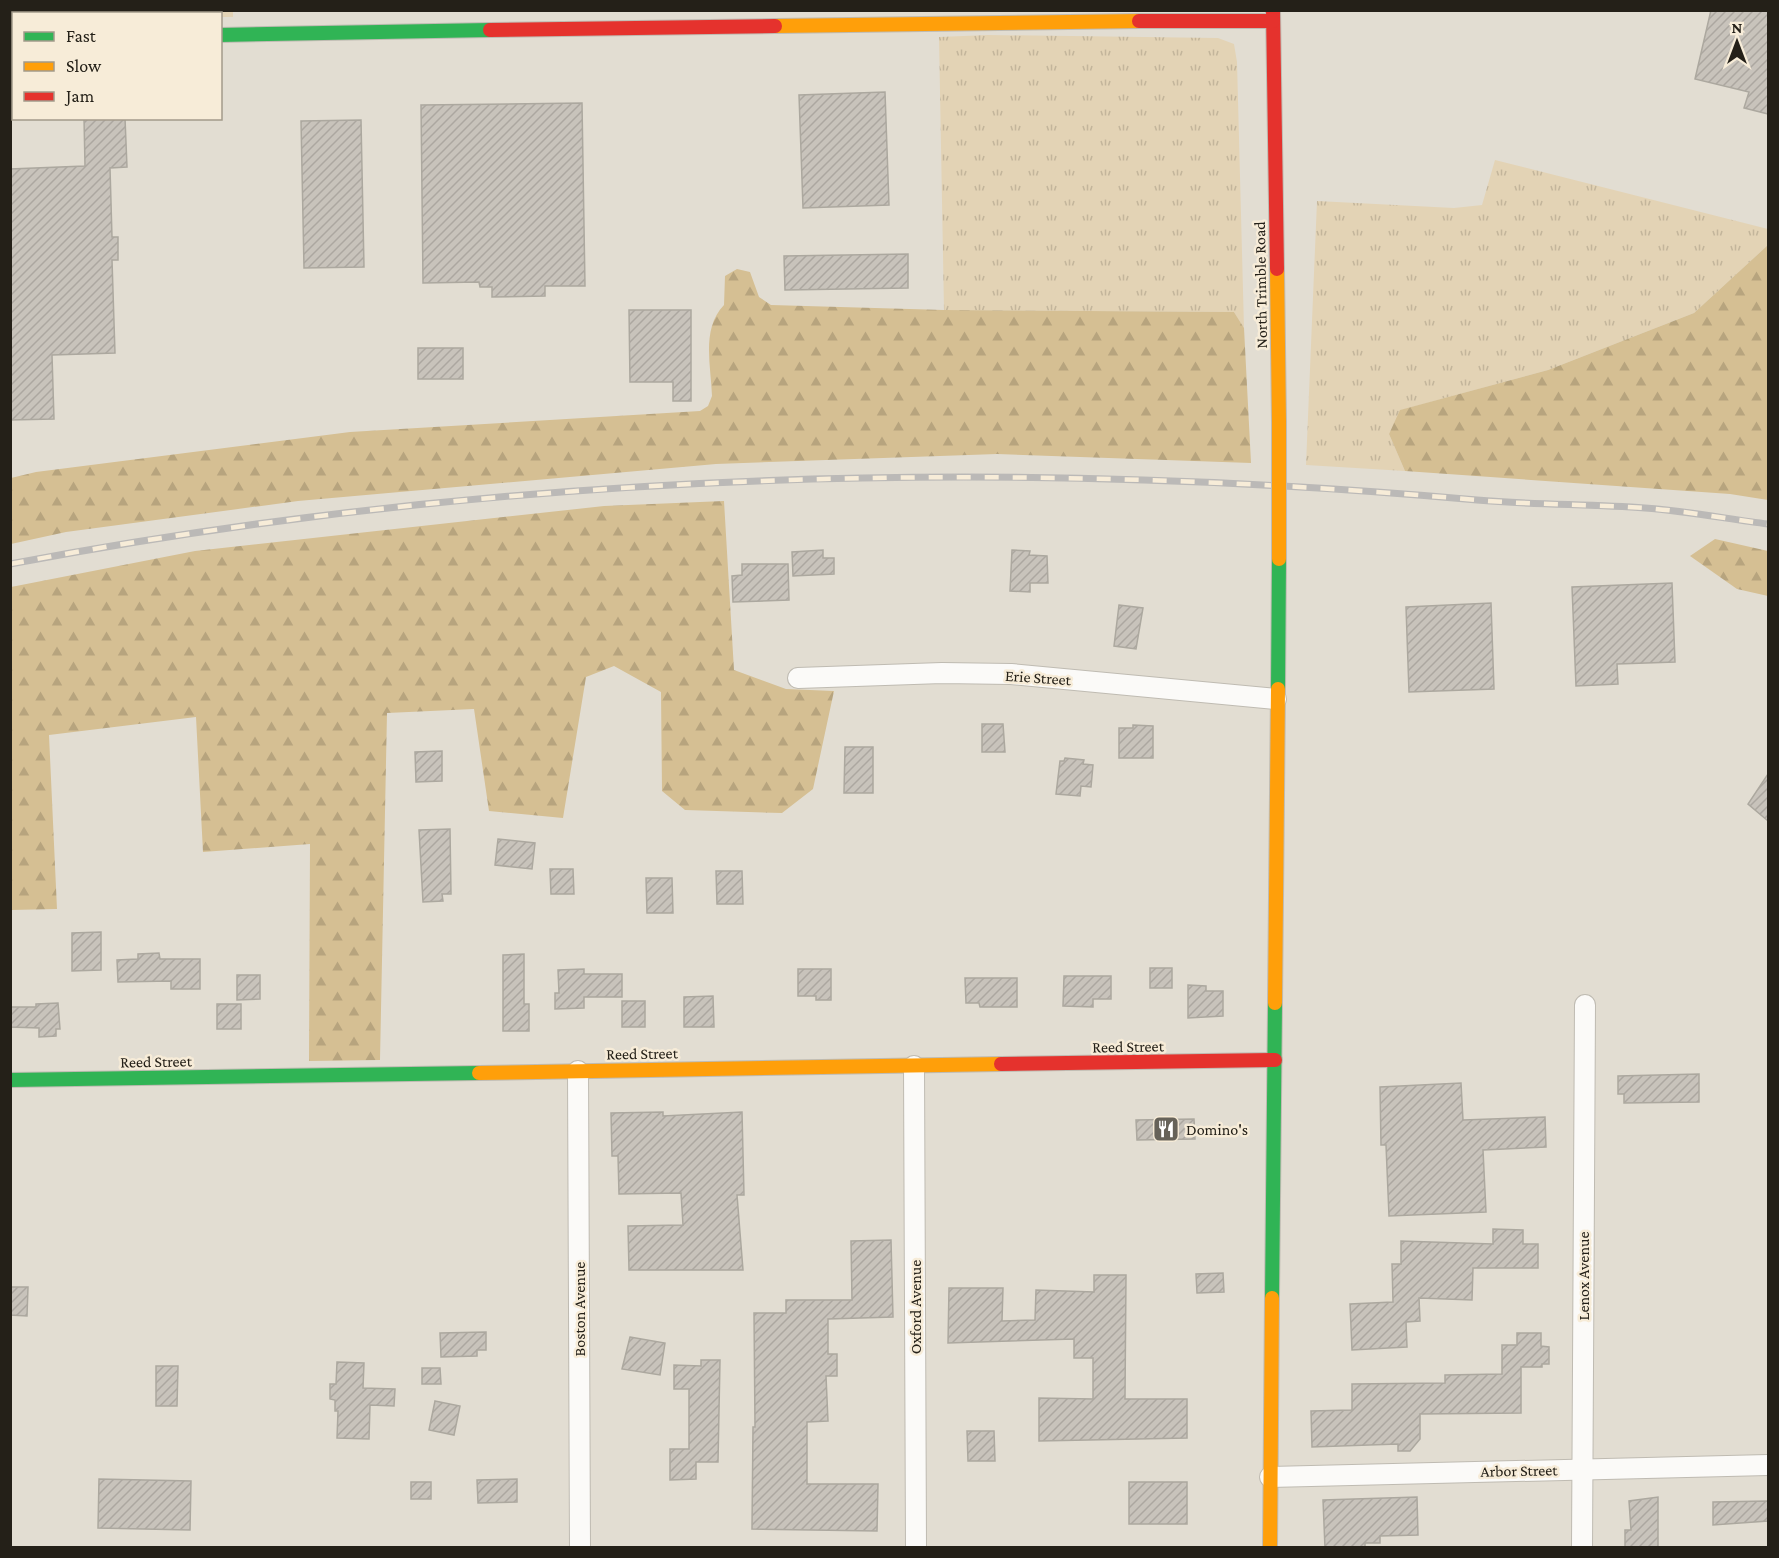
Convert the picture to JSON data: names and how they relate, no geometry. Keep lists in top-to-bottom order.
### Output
{
  "streets": {
    "street": [
      "North Trimble Road",
      "Erie Street",
      "Reed Street",
      "Lenox Avenue",
      "Oxford Avenue",
      "Boston Avenue",
      "Arbor Street"
    ]
  },
  "crossings": [
    ["North Trimble Road", "Erie Street"],
    ["North Trimble Road", "Reed Street"],
    ["North Trimble Road", "Arbor Street"],
    ["Reed Street", "Oxford Avenue"],
    ["Reed Street", "Boston Avenue"],
    ["Lenox Avenue", "Arbor Street"]
  ],
  "places": {
    "restaurant": ["Domino's"]
  },
  "legend": ["Fast", "Slow", "Jam"],
  "north": "top"
}
